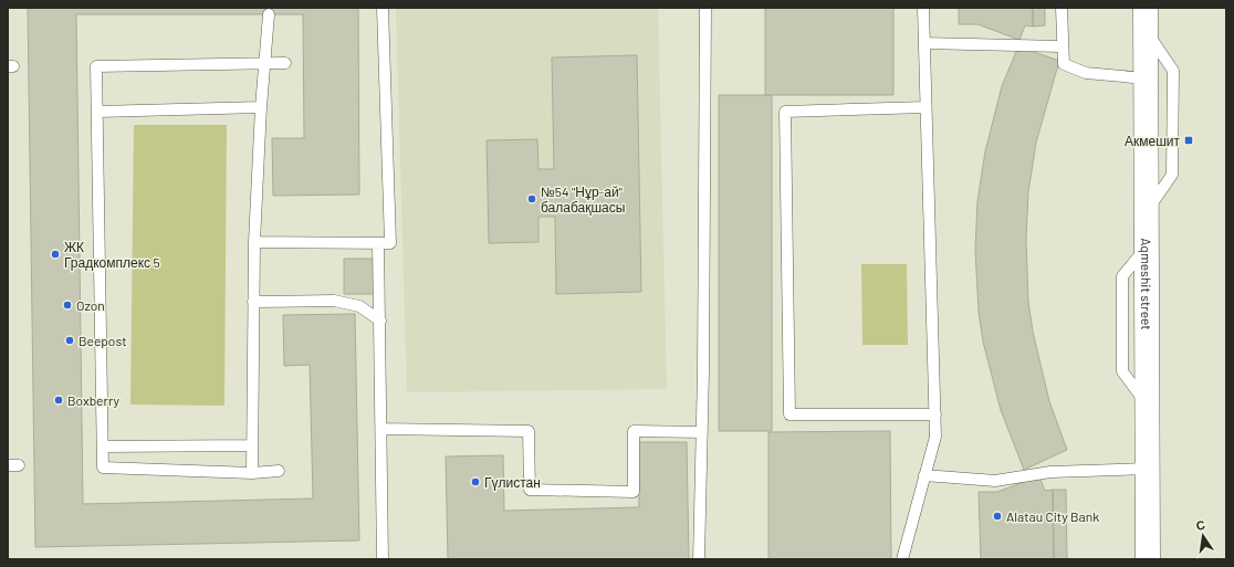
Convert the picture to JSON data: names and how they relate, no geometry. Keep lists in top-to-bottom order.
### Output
{
  "streets": {
    "main road": ["Aqmeshit street"]
  },
  "places": {
    "transit": ["Акмешит"],
    "other": [
      "№54 \"Нұр-ай\" балабақшасы",
      "ЖК Градкомплекс 5",
      "Ozon",
      "Beepost",
      "Boxberry",
      "Гүлистан",
      "Alatau City Bank"
    ]
  },
  "north": "top"
}
